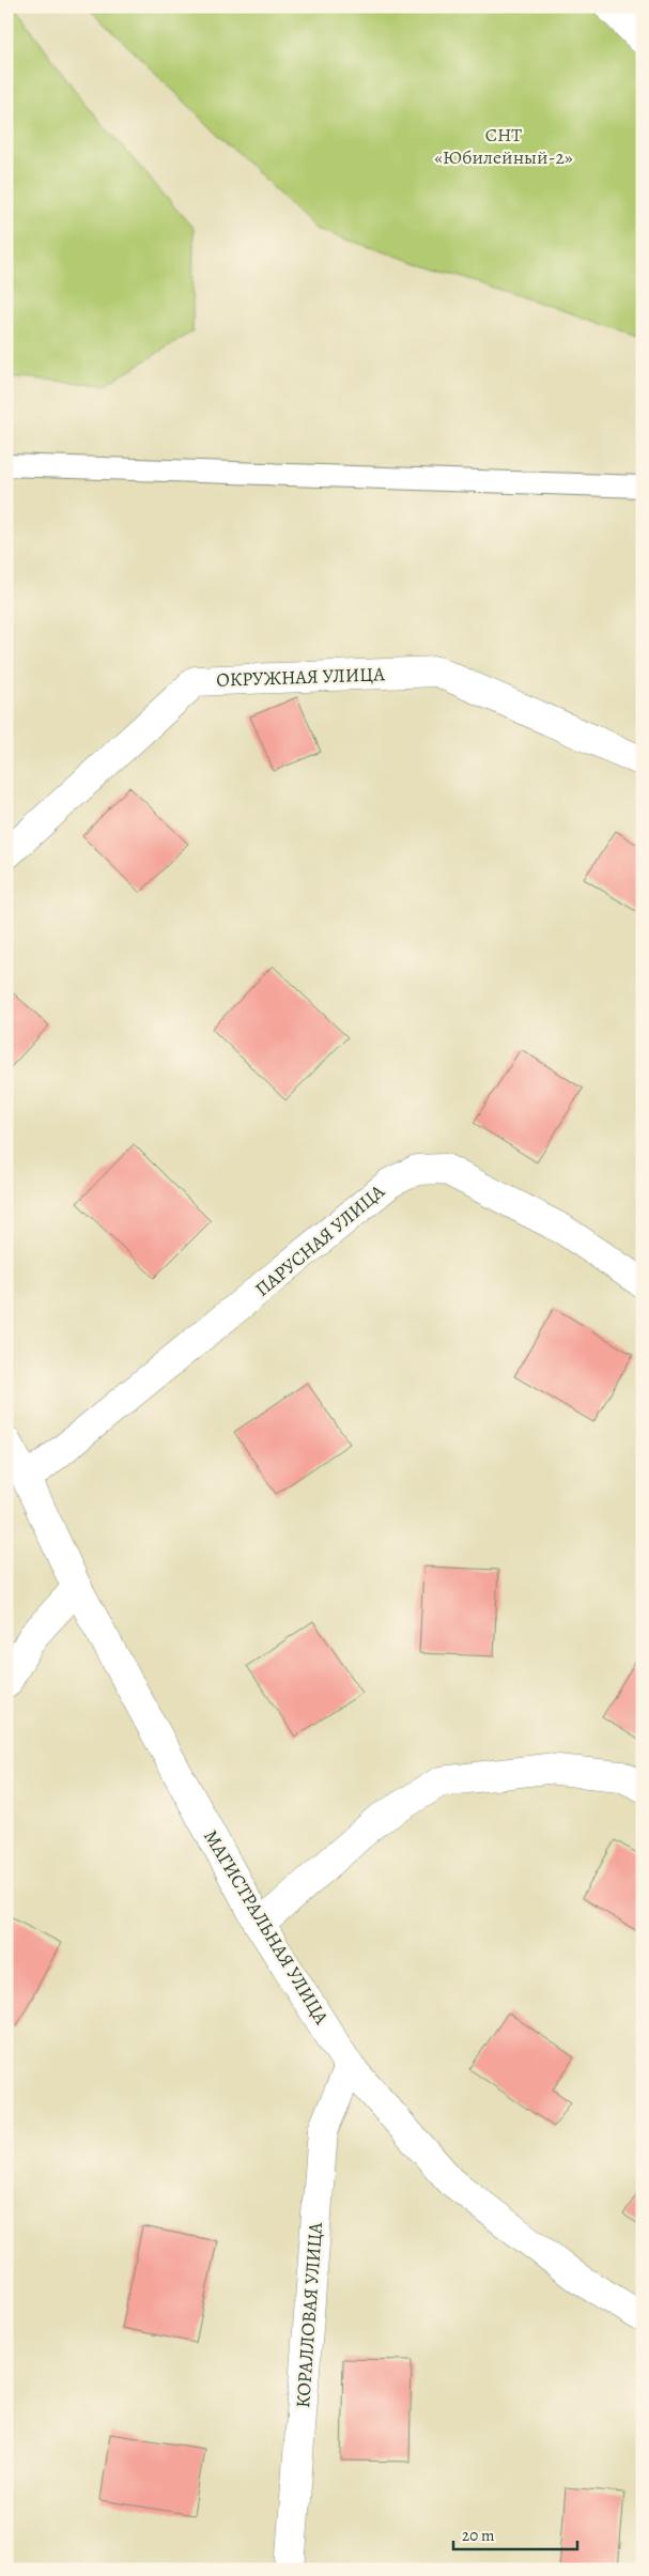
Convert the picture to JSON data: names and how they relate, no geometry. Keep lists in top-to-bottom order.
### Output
{
  "streets": {
    "street": [
      "ОКРУЖНАЯ УЛИЦА",
      "ПАРУСНАЯ УЛИЦА",
      "МАГИСТРАЛЬНАЯ УЛИЦА",
      "КОРАЛЛОВАЯ УЛИЦА"
    ]
  },
  "crossings": [
    ["ПАРУСНАЯ УЛИЦА", "МАГИСТРАЛЬНАЯ УЛИЦА"],
    ["МАГИСТРАЛЬНАЯ УЛИЦА", "КОРАЛЛОВАЯ УЛИЦА"]
  ],
  "parks": ["СНТ «Юбилейный-2»"],
  "scale_bar": "20 m"
}
